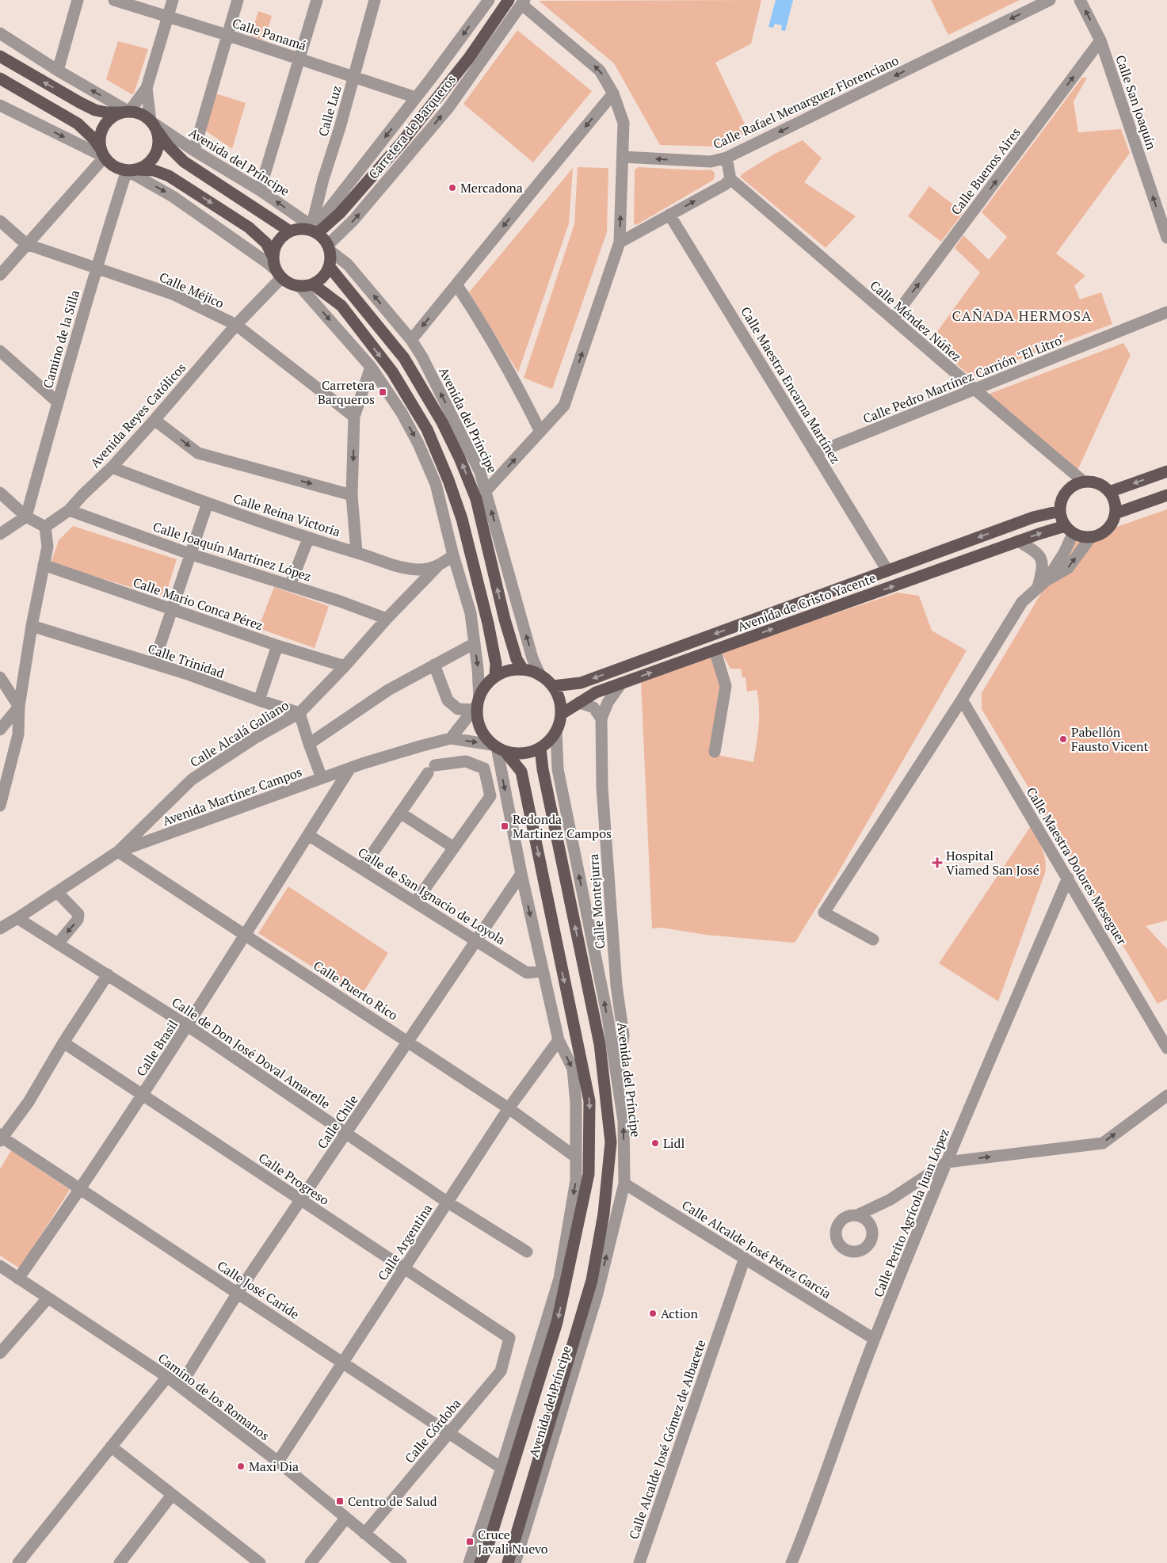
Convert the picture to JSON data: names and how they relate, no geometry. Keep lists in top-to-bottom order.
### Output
{
  "streets": {
    "main road": ["Carretera de Barqueros", "Avenida del Príncipe", "Avenida de Cristo Yacente"],
    "street": [
      "Calle Panamá",
      "Calle Rafael Menarguez Florenciano",
      "Calle San Joaquín",
      "Calle Luz",
      "Calle Buenos Aires",
      "Calle Méjico",
      "Calle Méndez Núñez",
      "Camino de la Silla",
      "Calle Pedro Martínez Carrión \"El Litro\"",
      "Calle Maestra Encarna Martínez",
      "Avenida Reyes Católicos",
      "Calle Reina Victoria",
      "Calle Joaquín Martínez López",
      "Calle Mario Conca Pérez",
      "Calle Trinidad",
      "Calle Alcalá Galiano",
      "Avenida Martínez Campos",
      "Calle Maestra Dolores Meseguer",
      "Calle de San Ignacio de Loyola",
      "Calle Montejurra",
      "Calle Puerto Rico",
      "Calle Brasil",
      "Calle de Don José Doval Amarelle",
      "Calle Chile",
      "Calle Progreso",
      "Calle Perito Agrícola Juan López",
      "Calle Argentina",
      "Calle Alcalde José Pérez García",
      "Calle José Caride",
      "Camino de los Romanos",
      "Calle Córdoba",
      "Calle Alcalde José Gómez de Albacete"
    ]
  },
  "crossings": [
    ["Calle Panamá", "Calle Luz"],
    ["Calle Panamá", "Carretera de Barqueros"],
    ["Calle San Joaquín", "Calle Buenos Aires"],
    ["Calle Luz", "Carretera de Barqueros"],
    ["Calle Luz", "Avenida del Príncipe"],
    ["Calle Luz", "Avenida Reyes Católicos"],
    ["Carretera de Barqueros", "Avenida del Príncipe"],
    ["Carretera de Barqueros", "Avenida Reyes Católicos"],
    ["Avenida del Príncipe", "Camino de la Silla"],
    ["Avenida del Príncipe", "Avenida Reyes Católicos"],
    ["Avenida del Príncipe", "Avenida de Cristo Yacente"],
    ["Avenida del Príncipe", "Avenida Martínez Campos"],
    ["Avenida del Príncipe", "Calle de San Ignacio de Loyola"],
    ["Avenida del Príncipe", "Calle Montejurra"],
    ["Avenida del Príncipe", "Calle Puerto Rico"],
    ["Avenida del Príncipe", "Calle Chile"],
    ["Avenida del Príncipe", "Calle Argentina"],
    ["Avenida del Príncipe", "Calle Alcalde José Pérez García"],
    ["Avenida del Príncipe", "Calle José Caride"],
    ["Calle Buenos Aires", "Calle Méndez Núñez"],
    ["Calle Méjico", "Camino de la Silla"],
    ["Calle Méjico", "Avenida Reyes Católicos"],
    ["Calle Méndez Núñez", "Calle Pedro Martínez Carrión \"El Litro\""],
    ["Calle Méndez Núñez", "Avenida de Cristo Yacente"],
    ["Calle Pedro Martínez Carrión \"El Litro\"", "Calle Maestra Encarna Martínez"],
    ["Calle Maestra Encarna Martínez", "Avenida de Cristo Yacente"],
    ["Avenida Reyes Católicos", "Calle Reina Victoria"],
    ["Avenida Reyes Católicos", "Calle Joaquín Martínez López"],
    ["Calle Reina Victoria", "Calle Alcalá Galiano"],
    ["Calle Joaquín Martínez López", "Calle Alcalá Galiano"],
    ["Avenida de Cristo Yacente", "Avenida Martínez Campos"],
    ["Calle Mario Conca Pérez", "Calle Alcalá Galiano"],
    ["Calle Trinidad", "Calle Alcalá Galiano"],
    ["Calle Alcalá Galiano", "Avenida Martínez Campos"],
    ["Calle Alcalá Galiano", "Calle Puerto Rico"],
    ["Avenida Martínez Campos", "Calle Puerto Rico"],
    ["Avenida Martínez Campos", "Calle Brasil"],
    ["Avenida Martínez Campos", "Calle de Don José Doval Amarelle"],
    ["Calle Maestra Dolores Meseguer", "Calle Perito Agrícola Juan López"],
    ["Calle de San Ignacio de Loyola", "Calle Brasil"],
    ["Calle de San Ignacio de Loyola", "Calle Chile"],
    ["Calle Puerto Rico", "Calle Brasil"],
    ["Calle Puerto Rico", "Calle Chile"],
    ["Calle Puerto Rico", "Calle Argentina"],
    ["Calle Brasil", "Calle de Don José Doval Amarelle"],
    ["Calle Brasil", "Calle Progreso"],
    ["Calle Brasil", "Calle José Caride"],
    ["Calle Brasil", "Camino de los Romanos"],
    ["Calle de Don José Doval Amarelle", "Calle Chile"],
    ["Calle de Don José Doval Amarelle", "Calle Argentina"],
    ["Calle Chile", "Calle Progreso"],
    ["Calle Chile", "Calle José Caride"],
    ["Calle Chile", "Camino de los Romanos"],
    ["Calle Progreso", "Calle Argentina"],
    ["Calle Progreso", "Calle Córdoba"],
    ["Calle Perito Agrícola Juan López", "Calle Alcalde José Pérez García"],
    ["Calle Argentina", "Calle José Caride"],
    ["Calle Argentina", "Camino de los Romanos"],
    ["Calle Alcalde José Pérez García", "Calle Alcalde José Gómez de Albacete"],
    ["Calle José Caride", "Calle Córdoba"],
    ["Camino de los Romanos", "Calle Córdoba"]
  ],
  "one_way": ["Calle Rafael Menarguez Florenciano", "Calle San Joaquín", "Calle Buenos Aires"],
  "districts": ["CAÑADA HERMOSA"],
  "places": {
    "other": [
      "Mercadona",
      "Pabellón Fausto Vicent",
      "Lidl",
      "Action",
      "Maxi Dia"
    ],
    "transit": [
      "Carretera Barqueros",
      "Redonda Martinez Campos",
      "Centro de Salud",
      "Cruce Javali Nuevo"
    ],
    "health": ["Hospital Viamed San José"]
  }
}
